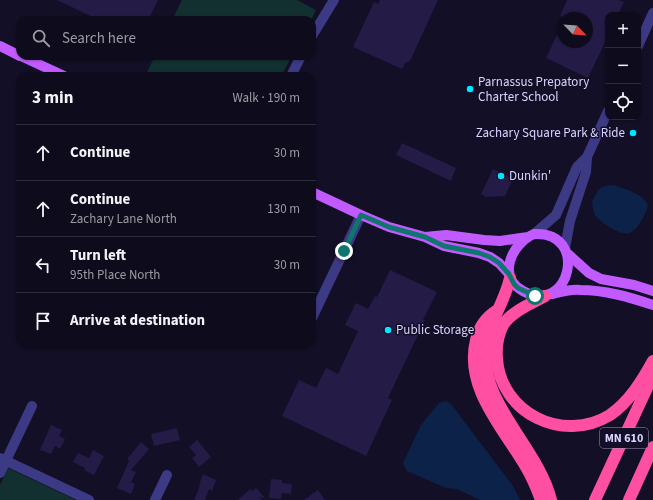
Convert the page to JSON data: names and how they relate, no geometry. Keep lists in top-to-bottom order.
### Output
{
  "streets": {
    "highway": ["MN 610"]
  },
  "places": [
    "Parnassus Prepatory Charter School",
    "Zachary Square Park & Ride",
    "Dunkin'",
    "Public Storage"
  ],
  "north": "bottom right",
  "page": {
    "map_buttons": ["+", "−"],
    "search": "Search here",
    "heading": ["3 min", "Walk · 190 m"],
    "list": [
      ["Continue", "30 m"],
      ["Continue", "Zachary Lane North", "130 m"],
      ["Turn left", "95th Place North", "30 m"],
      "Arrive at destination"
    ]
  }
}
